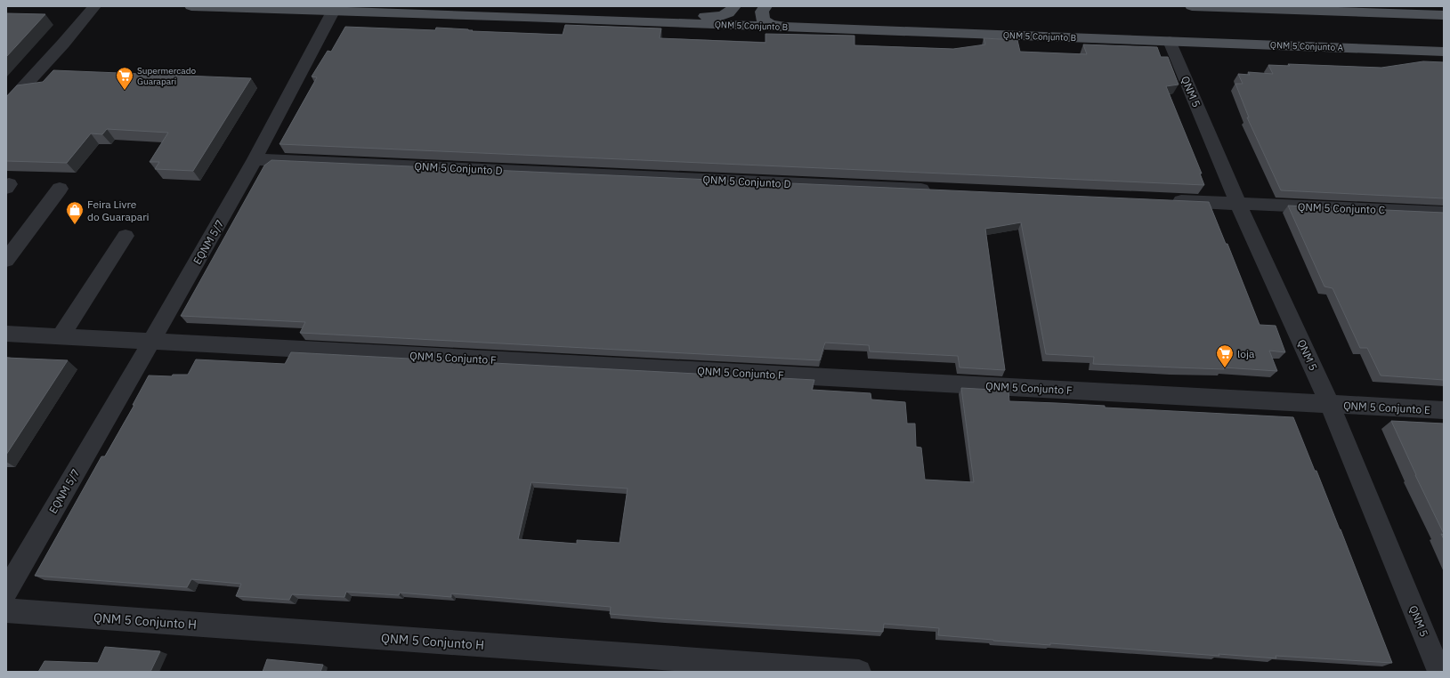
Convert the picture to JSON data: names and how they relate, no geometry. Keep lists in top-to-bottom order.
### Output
{
  "streets": {
    "main road": ["QNM 5 Conjunto B", "QNM 5 Conjunto A"],
    "street": [
      "QNM 5",
      "QNM 5 Conjunto D",
      "QNM 5 Conjunto C",
      "EQNM 5/7",
      "QNM 5 Conjunto F",
      "QNM 5 Conjunto E",
      "QNM 5 Conjunto H"
    ]
  },
  "crossings": [
    ["QNM 5 Conjunto B", "QNM 5 Conjunto A"],
    ["QNM 5 Conjunto B", "QNM 5"],
    ["QNM 5 Conjunto B", "EQNM 5/7"],
    ["QNM 5 Conjunto A", "QNM 5"],
    ["QNM 5", "QNM 5 Conjunto C"],
    ["QNM 5", "QNM 5 Conjunto F"],
    ["QNM 5", "QNM 5 Conjunto E"],
    ["QNM 5 Conjunto D", "EQNM 5/7"],
    ["EQNM 5/7", "QNM 5 Conjunto F"],
    ["QNM 5 Conjunto F", "QNM 5 Conjunto E"]
  ],
  "places": {
    "supermarket": ["Supermercado Guarapari", "loja"],
    "shop": ["Feira Livre do Guarapari"]
  }
}
